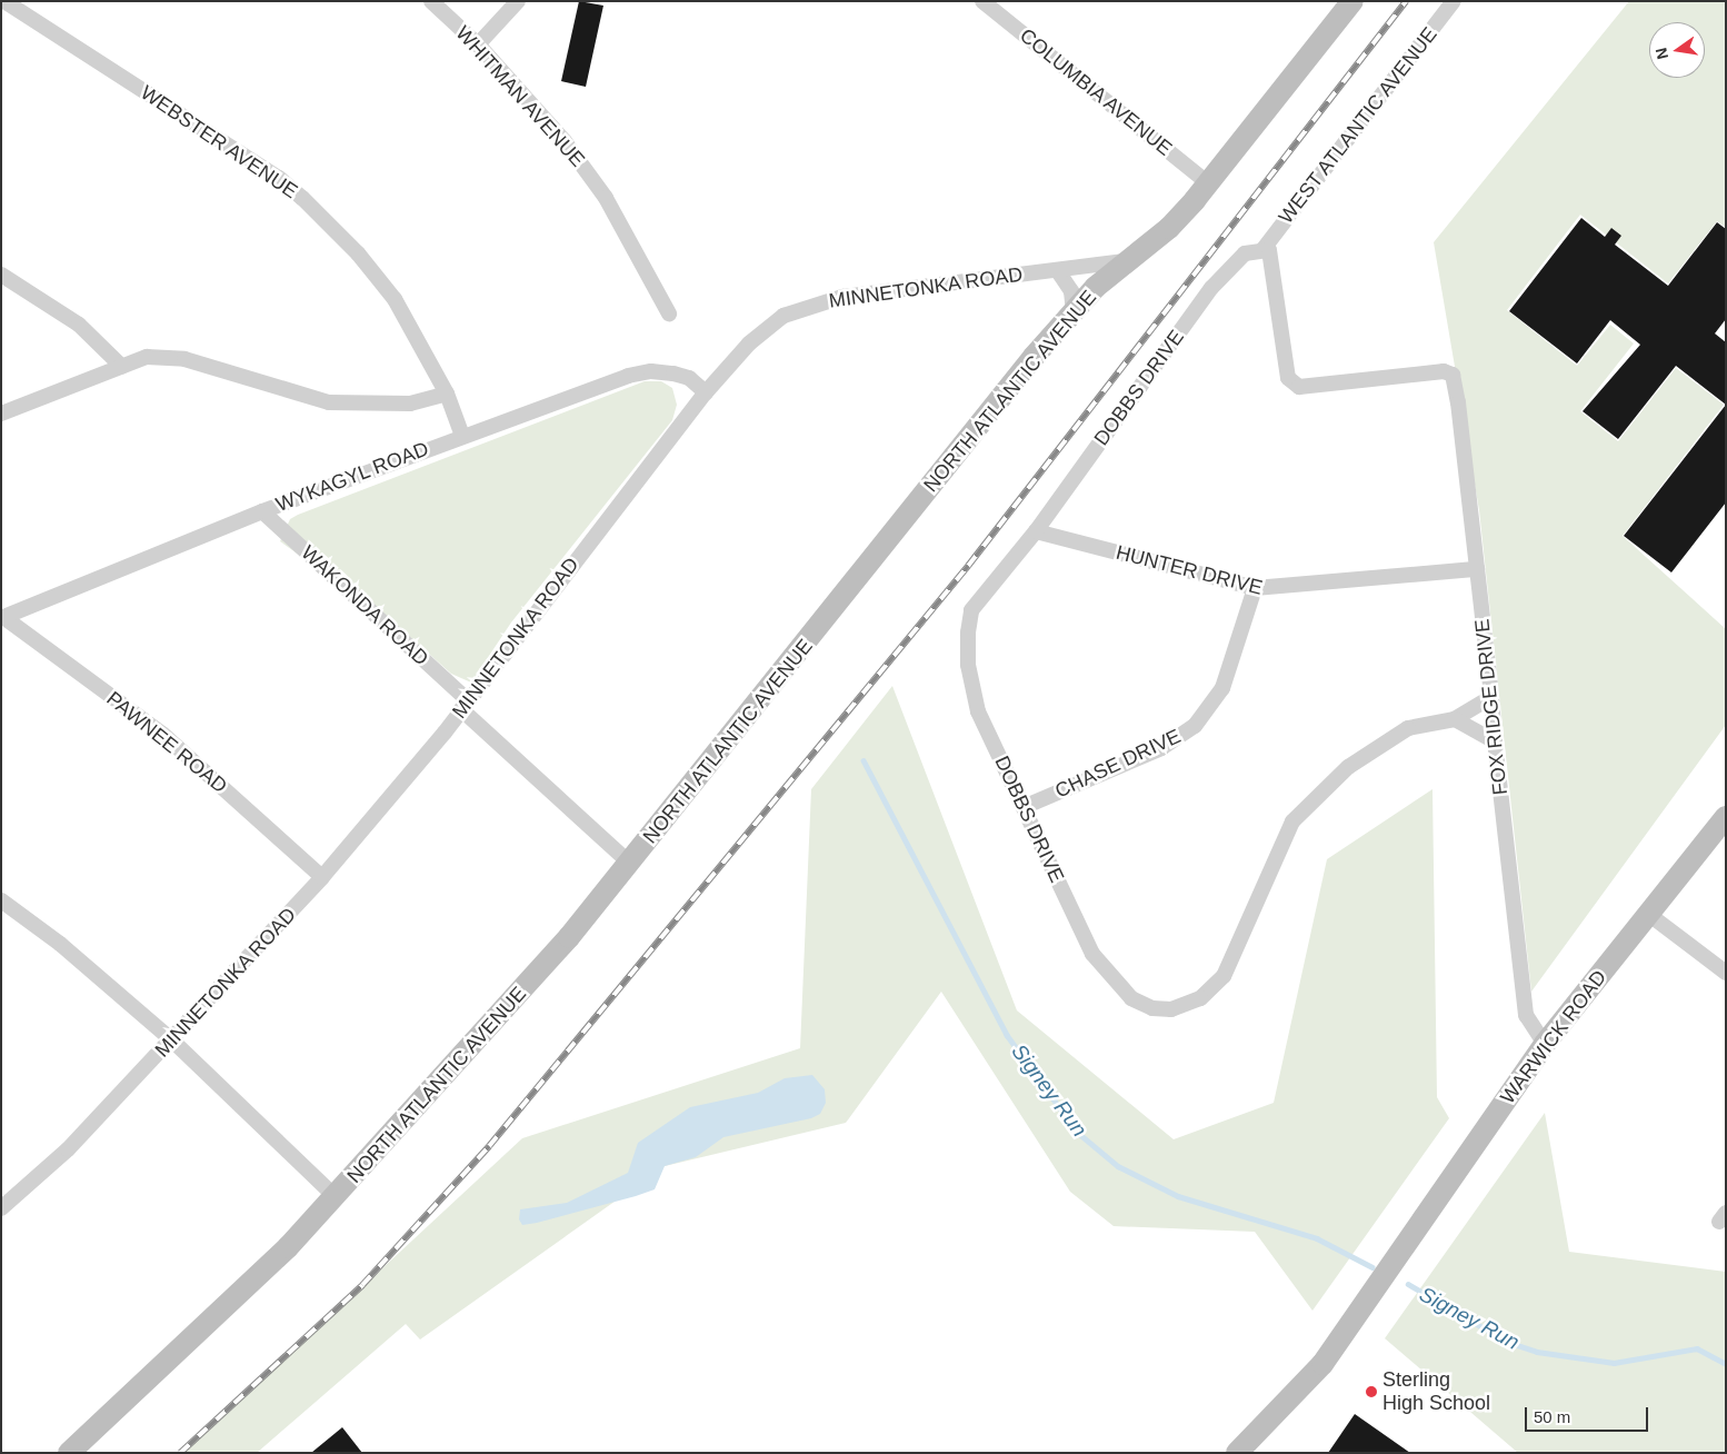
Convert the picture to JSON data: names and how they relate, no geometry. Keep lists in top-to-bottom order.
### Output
{
  "streets": {
    "street": [
      "COLUMBIA AVENUE",
      "WHITMAN AVENUE",
      "WEST ATLANTIC AVENUE",
      "WEBSTER AVENUE",
      "MINNETONKA ROAD",
      "DOBBS DRIVE",
      "NORTH ATLANTIC AVENUE",
      "WYKAGYL ROAD",
      "HUNTER DRIVE",
      "WAKONDA ROAD",
      "FOX RIDGE DRIVE",
      "PAWNEE ROAD",
      "CHASE DRIVE",
      "WARWICK ROAD"
    ]
  },
  "crossings": [
    ["COLUMBIA AVENUE", "NORTH ATLANTIC AVENUE"],
    ["WEST ATLANTIC AVENUE", "DOBBS DRIVE"],
    ["WEST ATLANTIC AVENUE", "FOX RIDGE DRIVE"],
    ["WEBSTER AVENUE", "WYKAGYL ROAD"],
    ["MINNETONKA ROAD", "NORTH ATLANTIC AVENUE"],
    ["MINNETONKA ROAD", "WYKAGYL ROAD"],
    ["MINNETONKA ROAD", "WAKONDA ROAD"],
    ["MINNETONKA ROAD", "PAWNEE ROAD"],
    ["DOBBS DRIVE", "HUNTER DRIVE"],
    ["DOBBS DRIVE", "FOX RIDGE DRIVE"],
    ["DOBBS DRIVE", "CHASE DRIVE"],
    ["NORTH ATLANTIC AVENUE", "WAKONDA ROAD"],
    ["WYKAGYL ROAD", "WAKONDA ROAD"],
    ["WYKAGYL ROAD", "PAWNEE ROAD"],
    ["HUNTER DRIVE", "FOX RIDGE DRIVE"],
    ["HUNTER DRIVE", "CHASE DRIVE"],
    ["FOX RIDGE DRIVE", "WARWICK ROAD"]
  ],
  "water": ["Signey Run"],
  "places": ["Sterling High School"],
  "scale_bar": "50 m",
  "north": "left"
}
